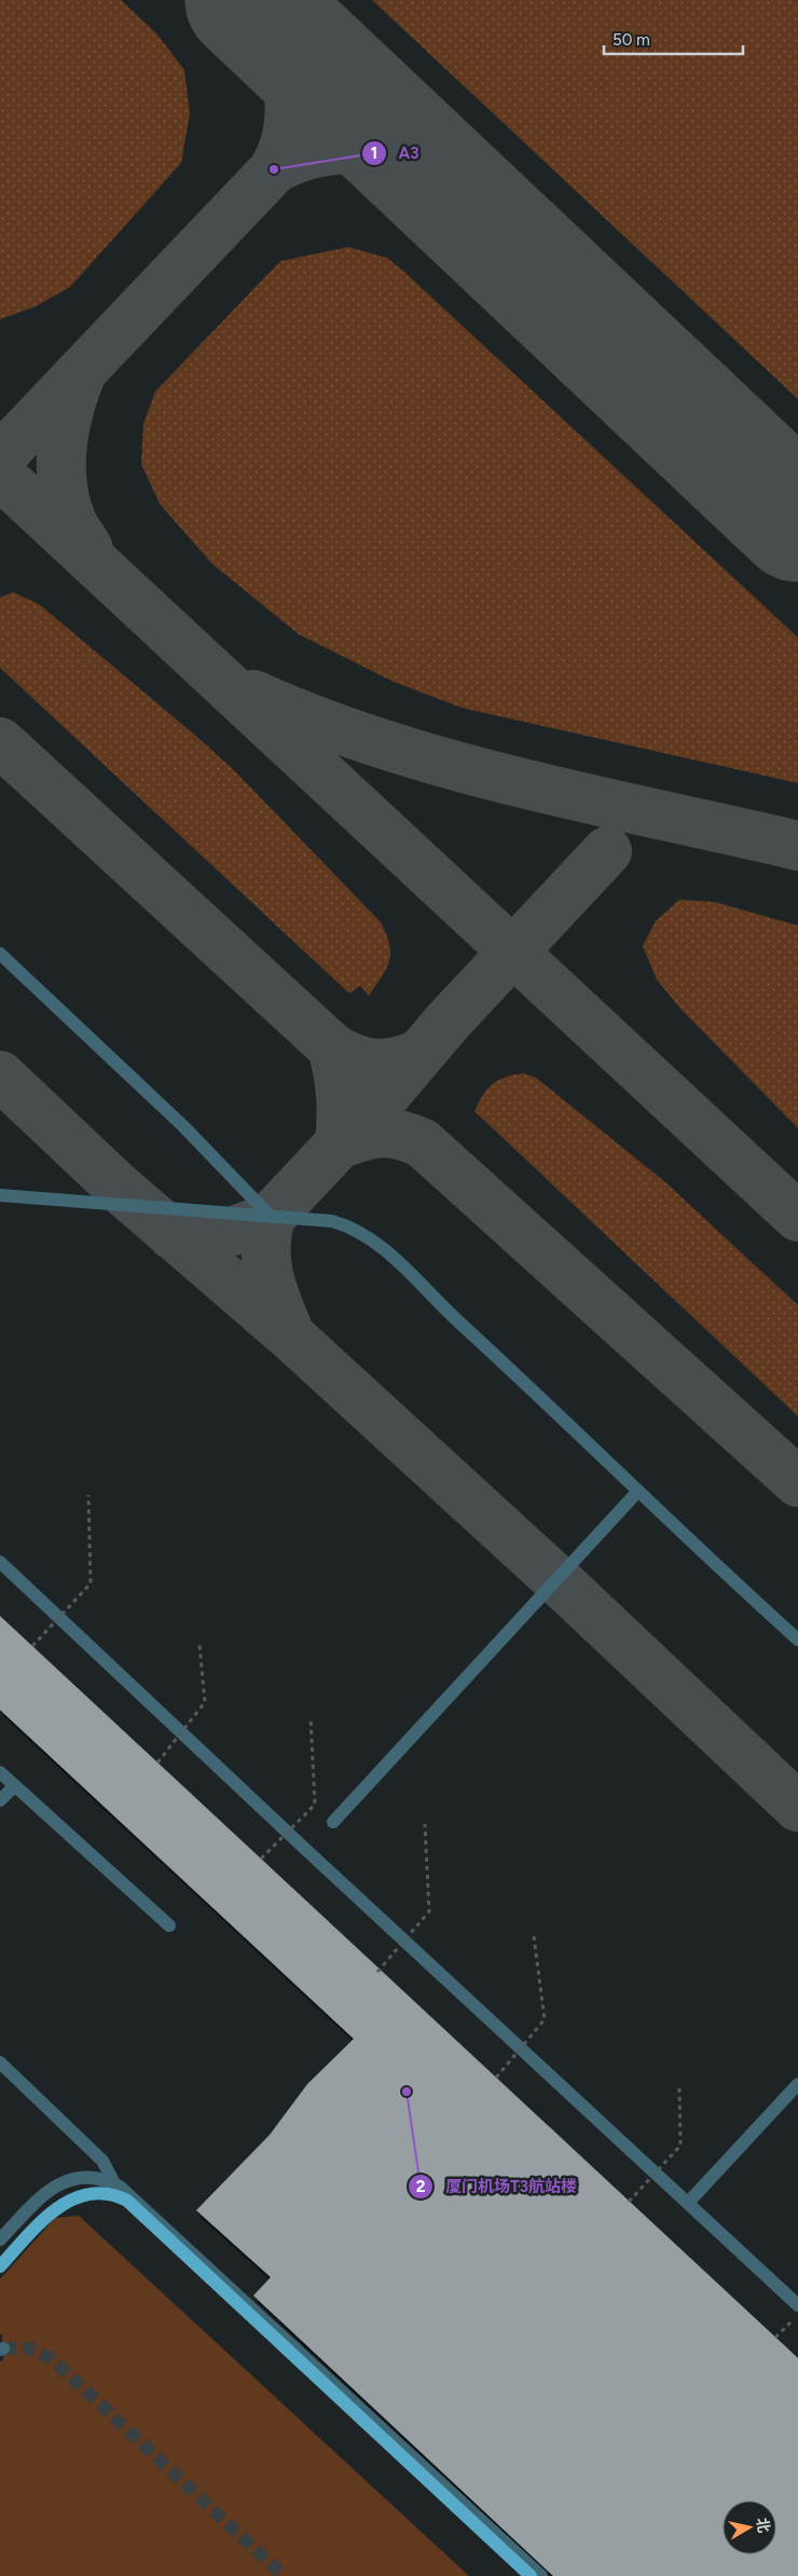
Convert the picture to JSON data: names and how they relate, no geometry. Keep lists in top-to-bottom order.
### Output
{
  "places": ["A3", "厦门机场T3航站楼"],
  "scale_bar": "50 m",
  "north": "right"
}
